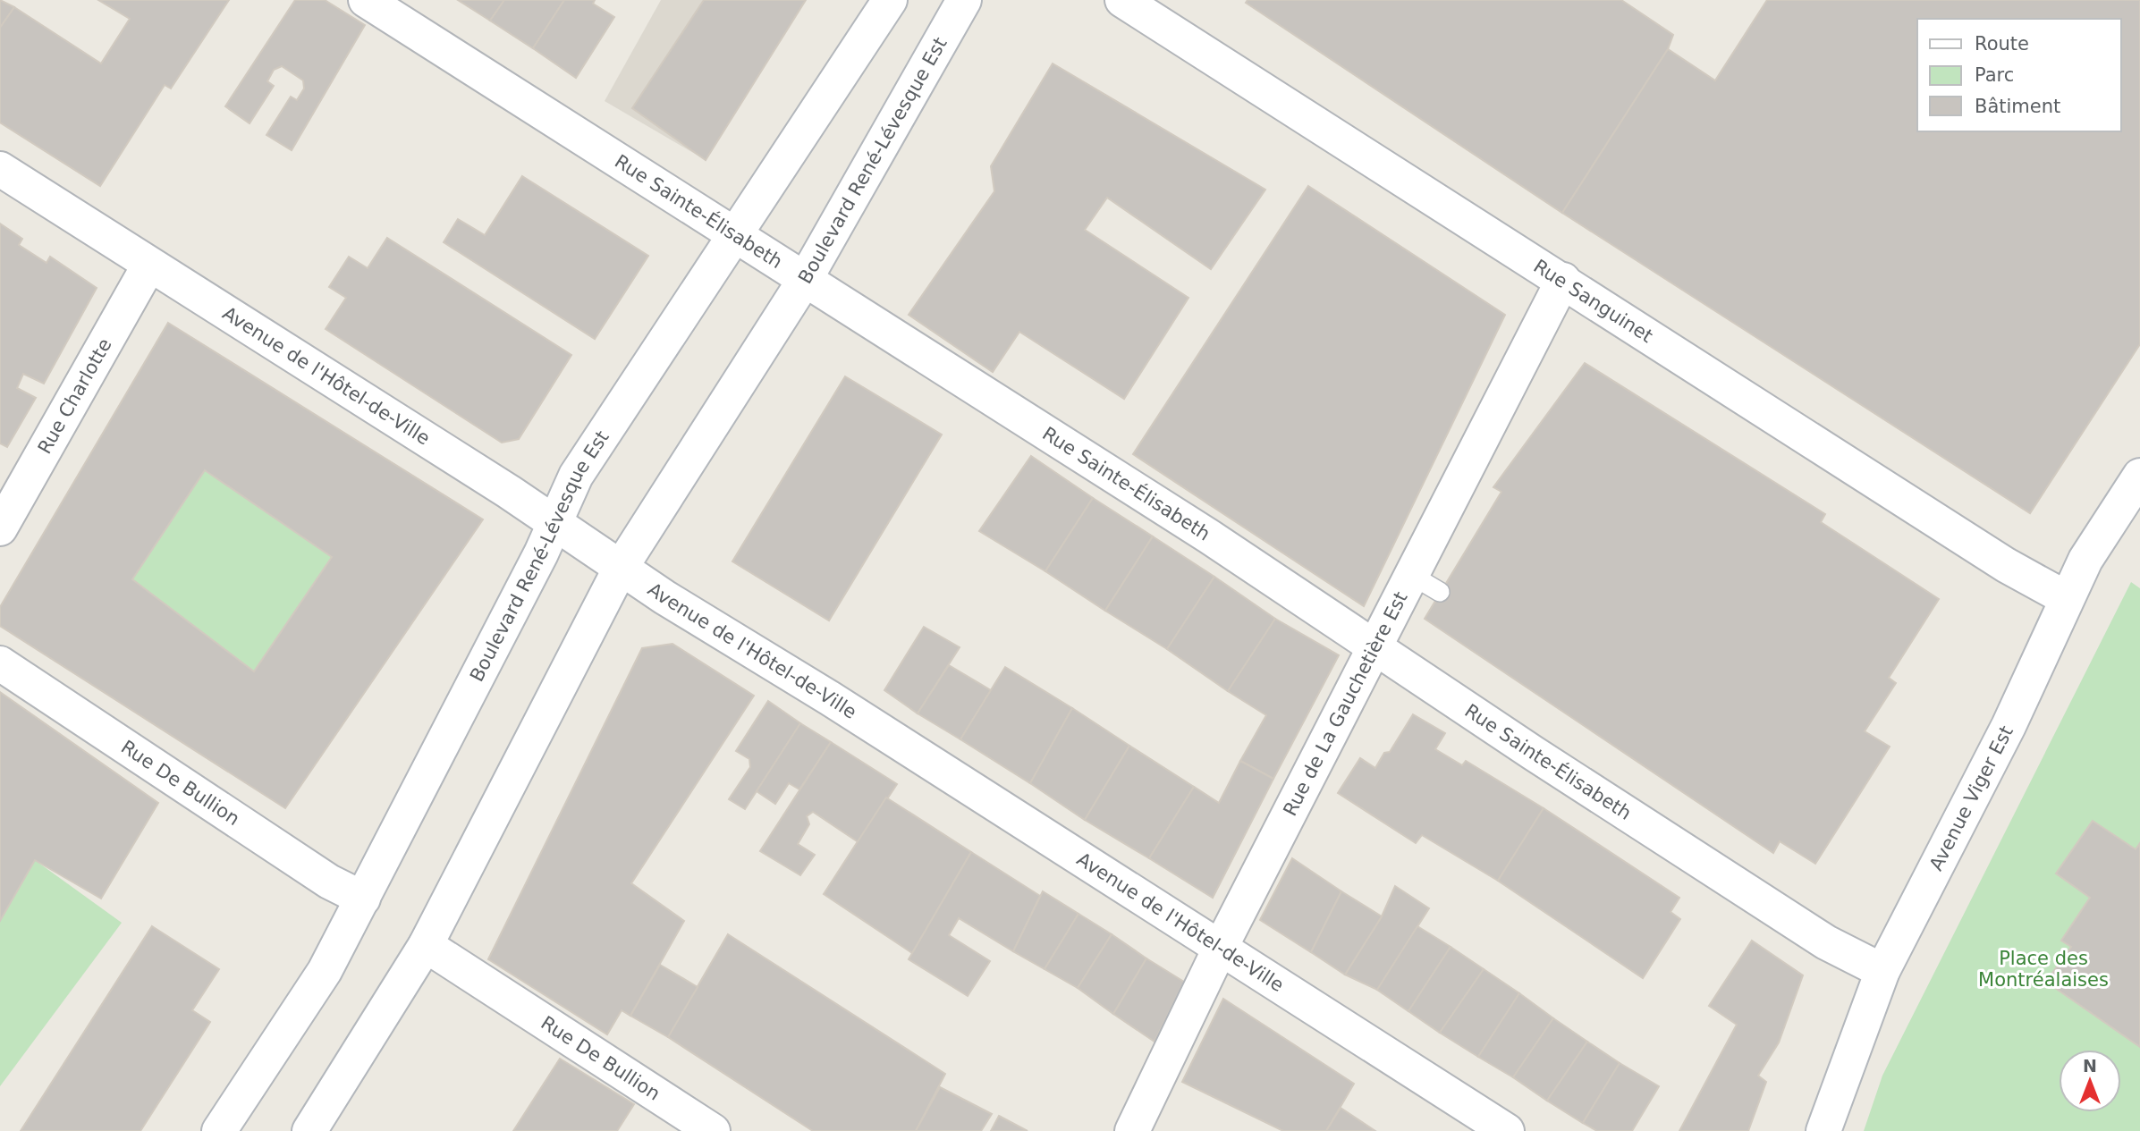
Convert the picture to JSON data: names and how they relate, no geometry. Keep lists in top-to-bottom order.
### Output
{
  "streets": {
    "street": [
      "Boulevard René-Lévesque Est",
      "Rue Sainte-Élisabeth",
      "Rue Sanguinet",
      "Avenue de l'Hôtel-de-Ville",
      "Rue Charlotte",
      "Rue de La Gauchetière Est",
      "Rue De Bullion",
      "Avenue Viger Est"
    ]
  },
  "crossings": [
    ["Boulevard René-Lévesque Est", "Rue Sainte-Élisabeth"],
    ["Boulevard René-Lévesque Est", "Avenue de l'Hôtel-de-Ville"],
    ["Boulevard René-Lévesque Est", "Rue De Bullion"],
    ["Rue Sainte-Élisabeth", "Rue de La Gauchetière Est"],
    ["Rue Sainte-Élisabeth", "Avenue Viger Est"],
    ["Rue Sanguinet", "Rue de La Gauchetière Est"],
    ["Rue Sanguinet", "Avenue Viger Est"],
    ["Avenue de l'Hôtel-de-Ville", "Rue Charlotte"],
    ["Avenue de l'Hôtel-de-Ville", "Rue de La Gauchetière Est"]
  ],
  "parks": ["Place des Montréalaises"],
  "legend": ["Route", "Parc", "Bâtiment"],
  "north": "top"
}
